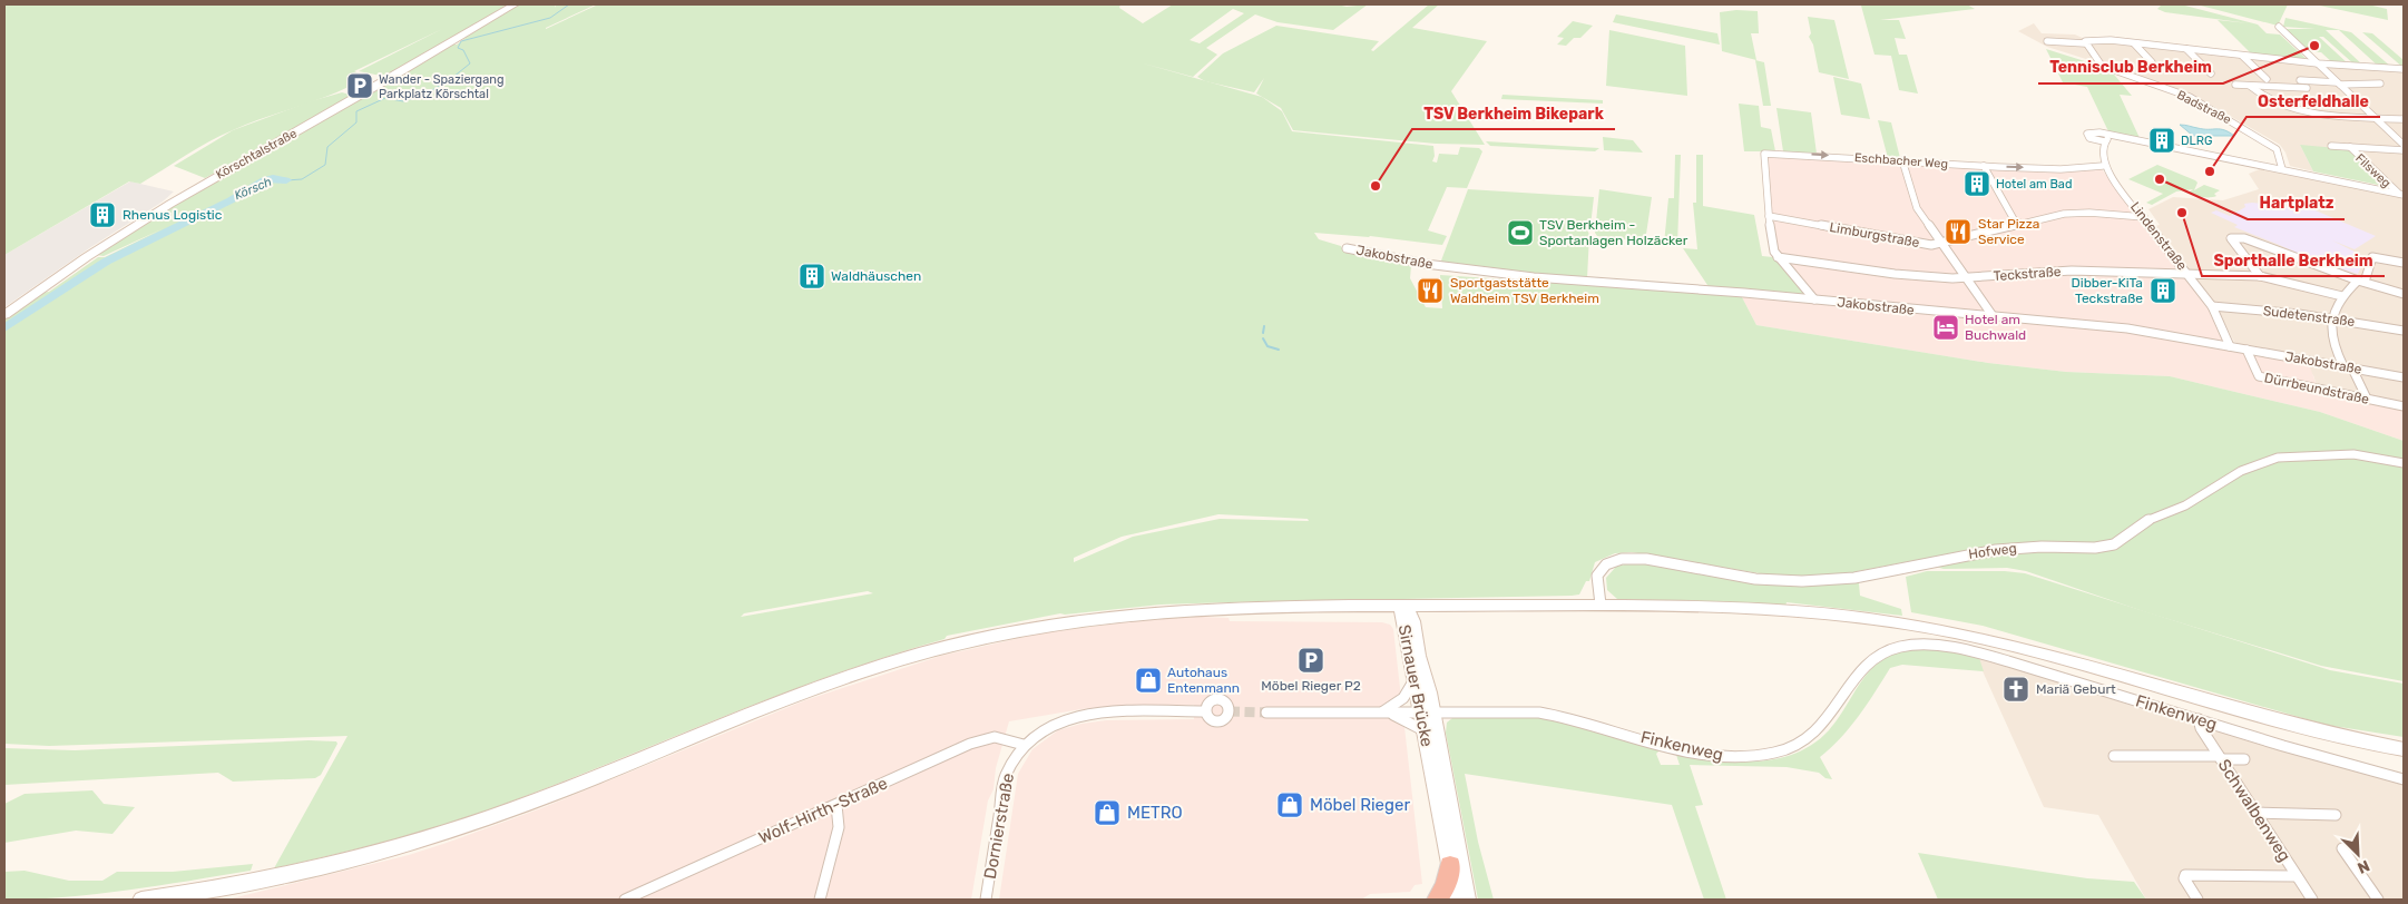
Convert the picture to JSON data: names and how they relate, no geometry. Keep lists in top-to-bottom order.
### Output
{
  "streets": {
    "main road": ["Körschtalstraße", "Sirnauer Brücke"],
    "street": [
      "Badstraße",
      "Eschbacher Weg",
      "Filsweg",
      "Limburgstraße",
      "Lindenstraße",
      "Jakobstraße",
      "Teckstraße",
      "Sudetenstraße",
      "Dürrbeundstraße",
      "Hofweg",
      "Finkenweg",
      "Wolf-Hirth-Straße",
      "Schwalbenweg",
      "Dornierstraße"
    ]
  },
  "crossings": [
    ["Eschbacher Weg", "Limburgstraße"],
    ["Eschbacher Weg", "Lindenstraße"],
    ["Limburgstraße", "Lindenstraße"],
    ["Lindenstraße", "Jakobstraße"],
    ["Lindenstraße", "Teckstraße"],
    ["Lindenstraße", "Sudetenstraße"],
    ["Jakobstraße", "Dürrbeundstraße"],
    ["Sirnauer Brücke", "Finkenweg"],
    ["Finkenweg", "Schwalbenweg"],
    ["Wolf-Hirth-Straße", "Dornierstraße"]
  ],
  "one_way": ["Eschbacher Weg"],
  "water": ["Körsch"],
  "places": {
    "other": [
      "Tennisclub Berkheim",
      "Osterfeldhalle",
      "Hartplatz",
      "TSV Berkheim Bikepark",
      "Sporthalle Berkheim"
    ],
    "parking": ["Wander - Spaziergang Parkplatz Körschtal", "Möbel Rieger P2"],
    "building": [
      "DLRG",
      "Hotel am Bad",
      "Rhenus Logistic",
      "Waldhäuschen",
      "Dibber-KiTa Teckstraße"
    ],
    "restaurant": ["Star Pizza Service", "Sportgaststätte Waldheim TSV Berkheim"],
    "sports": ["TSV Berkheim - Sportanlagen Holzäcker"],
    "hotel": ["Hotel am Buchwald"],
    "shop": ["Autohaus Entenmann", "Möbel Rieger", "METRO"],
    "church": ["Mariä Geburt"]
  },
  "north": "bottom right"
}
